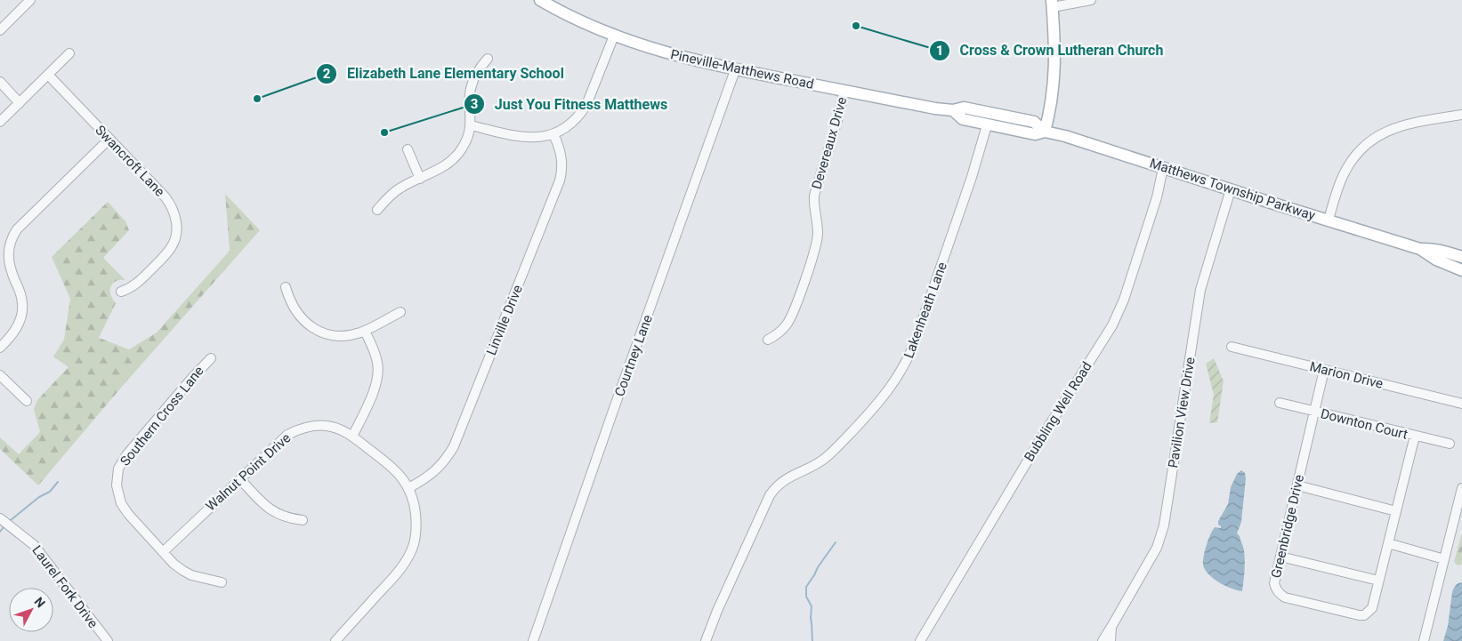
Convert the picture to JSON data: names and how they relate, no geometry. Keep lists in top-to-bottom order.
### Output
{
  "streets": {
    "main road": ["Pineville-Matthews Road", "Matthews Township Parkway"],
    "street": [
      "Devereaux Drive",
      "Swancroft Lane",
      "Lakenheath Lane",
      "Linville Drive",
      "Courtney Lane",
      "Marion Drive",
      "Bubbling Well Road",
      "Pavilion View Drive",
      "Southern Cross Lane",
      "Downton Court",
      "Walnut Point Drive",
      "Greenbridge Drive",
      "Laurel Fork Drive"
    ]
  },
  "crossings": [
    ["Pineville-Matthews Road", "Devereaux Drive"],
    ["Pineville-Matthews Road", "Matthews Township Parkway"],
    ["Pineville-Matthews Road", "Lakenheath Lane"],
    ["Pineville-Matthews Road", "Courtney Lane"],
    ["Matthews Township Parkway", "Bubbling Well Road"],
    ["Matthews Township Parkway", "Pavilion View Drive"],
    ["Linville Drive", "Walnut Point Drive"],
    ["Marion Drive", "Greenbridge Drive"],
    ["Southern Cross Lane", "Walnut Point Drive"],
    ["Downton Court", "Greenbridge Drive"]
  ],
  "places": ["Cross & Crown Lutheran Church", "Elizabeth Lane Elementary School", "Just You Fitness Matthews"],
  "north": "top right"
}
